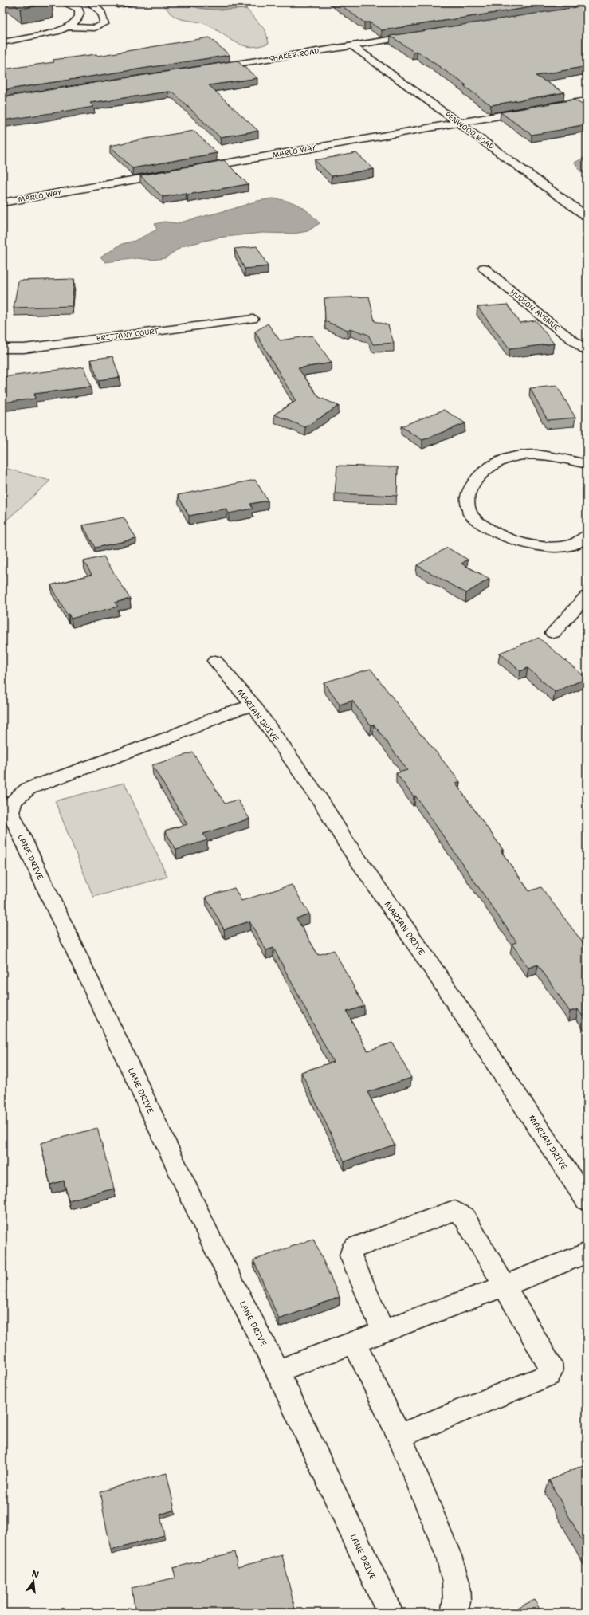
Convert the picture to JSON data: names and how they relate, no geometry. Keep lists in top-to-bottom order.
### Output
{
  "streets": {
    "street": [
      "SHAKER ROAD",
      "PENWOOD ROAD",
      "MARLO WAY",
      "HUDSON AVENUE",
      "BRITTANY COURT",
      "MARIAN DRIVE",
      "LANE DRIVE"
    ]
  },
  "crossings": [
    ["SHAKER ROAD", "PENWOOD ROAD"],
    ["PENWOOD ROAD", "MARLO WAY"],
    ["MARIAN DRIVE", "LANE DRIVE"]
  ],
  "north": "top"
}
